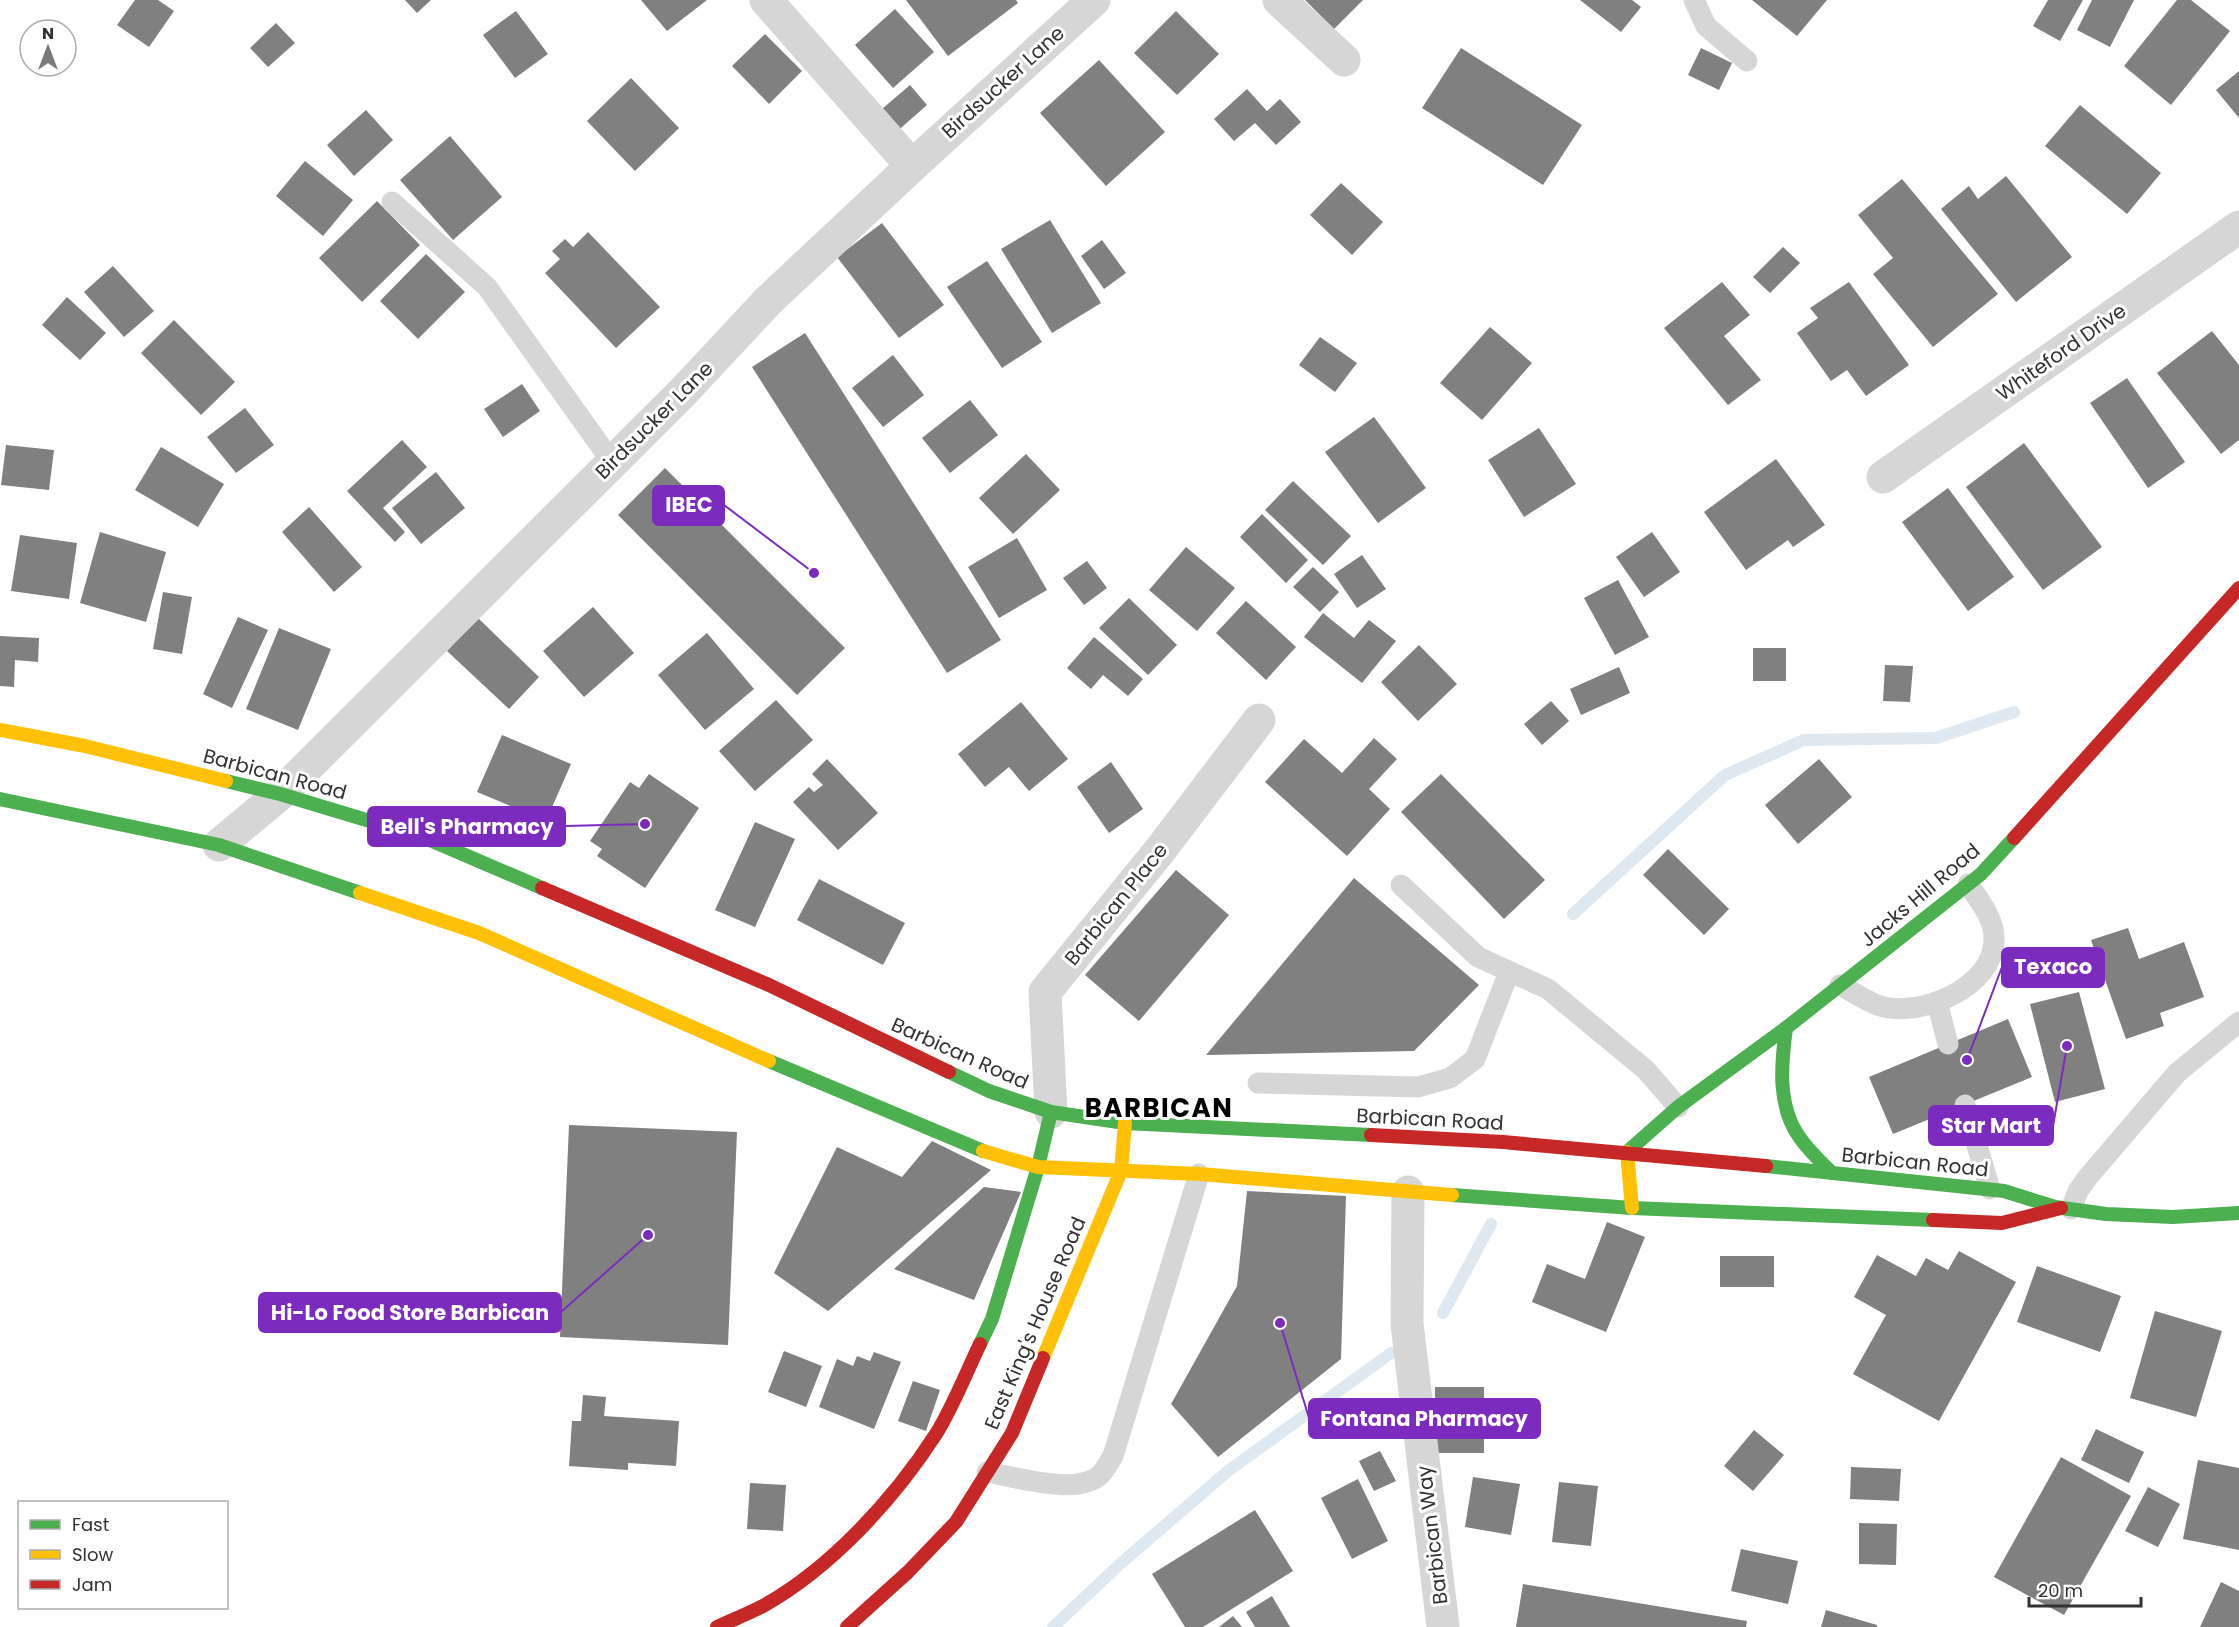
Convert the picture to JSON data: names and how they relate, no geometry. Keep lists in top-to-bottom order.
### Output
{
  "streets": {
    "main road": ["Barbican Road", "Jacks Hill Road", "East King's House Road"],
    "street": [
      "Birdsucker Lane",
      "Whiteford Drive",
      "Barbican Place",
      "Barbican Way"
    ]
  },
  "crossings": [
    ["Birdsucker Lane", "Barbican Road"],
    ["Barbican Road", "Jacks Hill Road"],
    ["Barbican Road", "Barbican Place"],
    ["Barbican Road", "East King's House Road"],
    ["Barbican Road", "Barbican Way"],
    ["Barbican Place", "East King's House Road"]
  ],
  "districts": ["BARBICAN"],
  "places": [
    "IBEC",
    "Bell's Pharmacy",
    "Star Mart",
    "Texaco",
    "Hi-Lo Food Store Barbican",
    "Fontana Pharmacy"
  ],
  "legend": ["Fast", "Slow", "Jam"],
  "scale_bar": "20 m",
  "north": "top"
}
